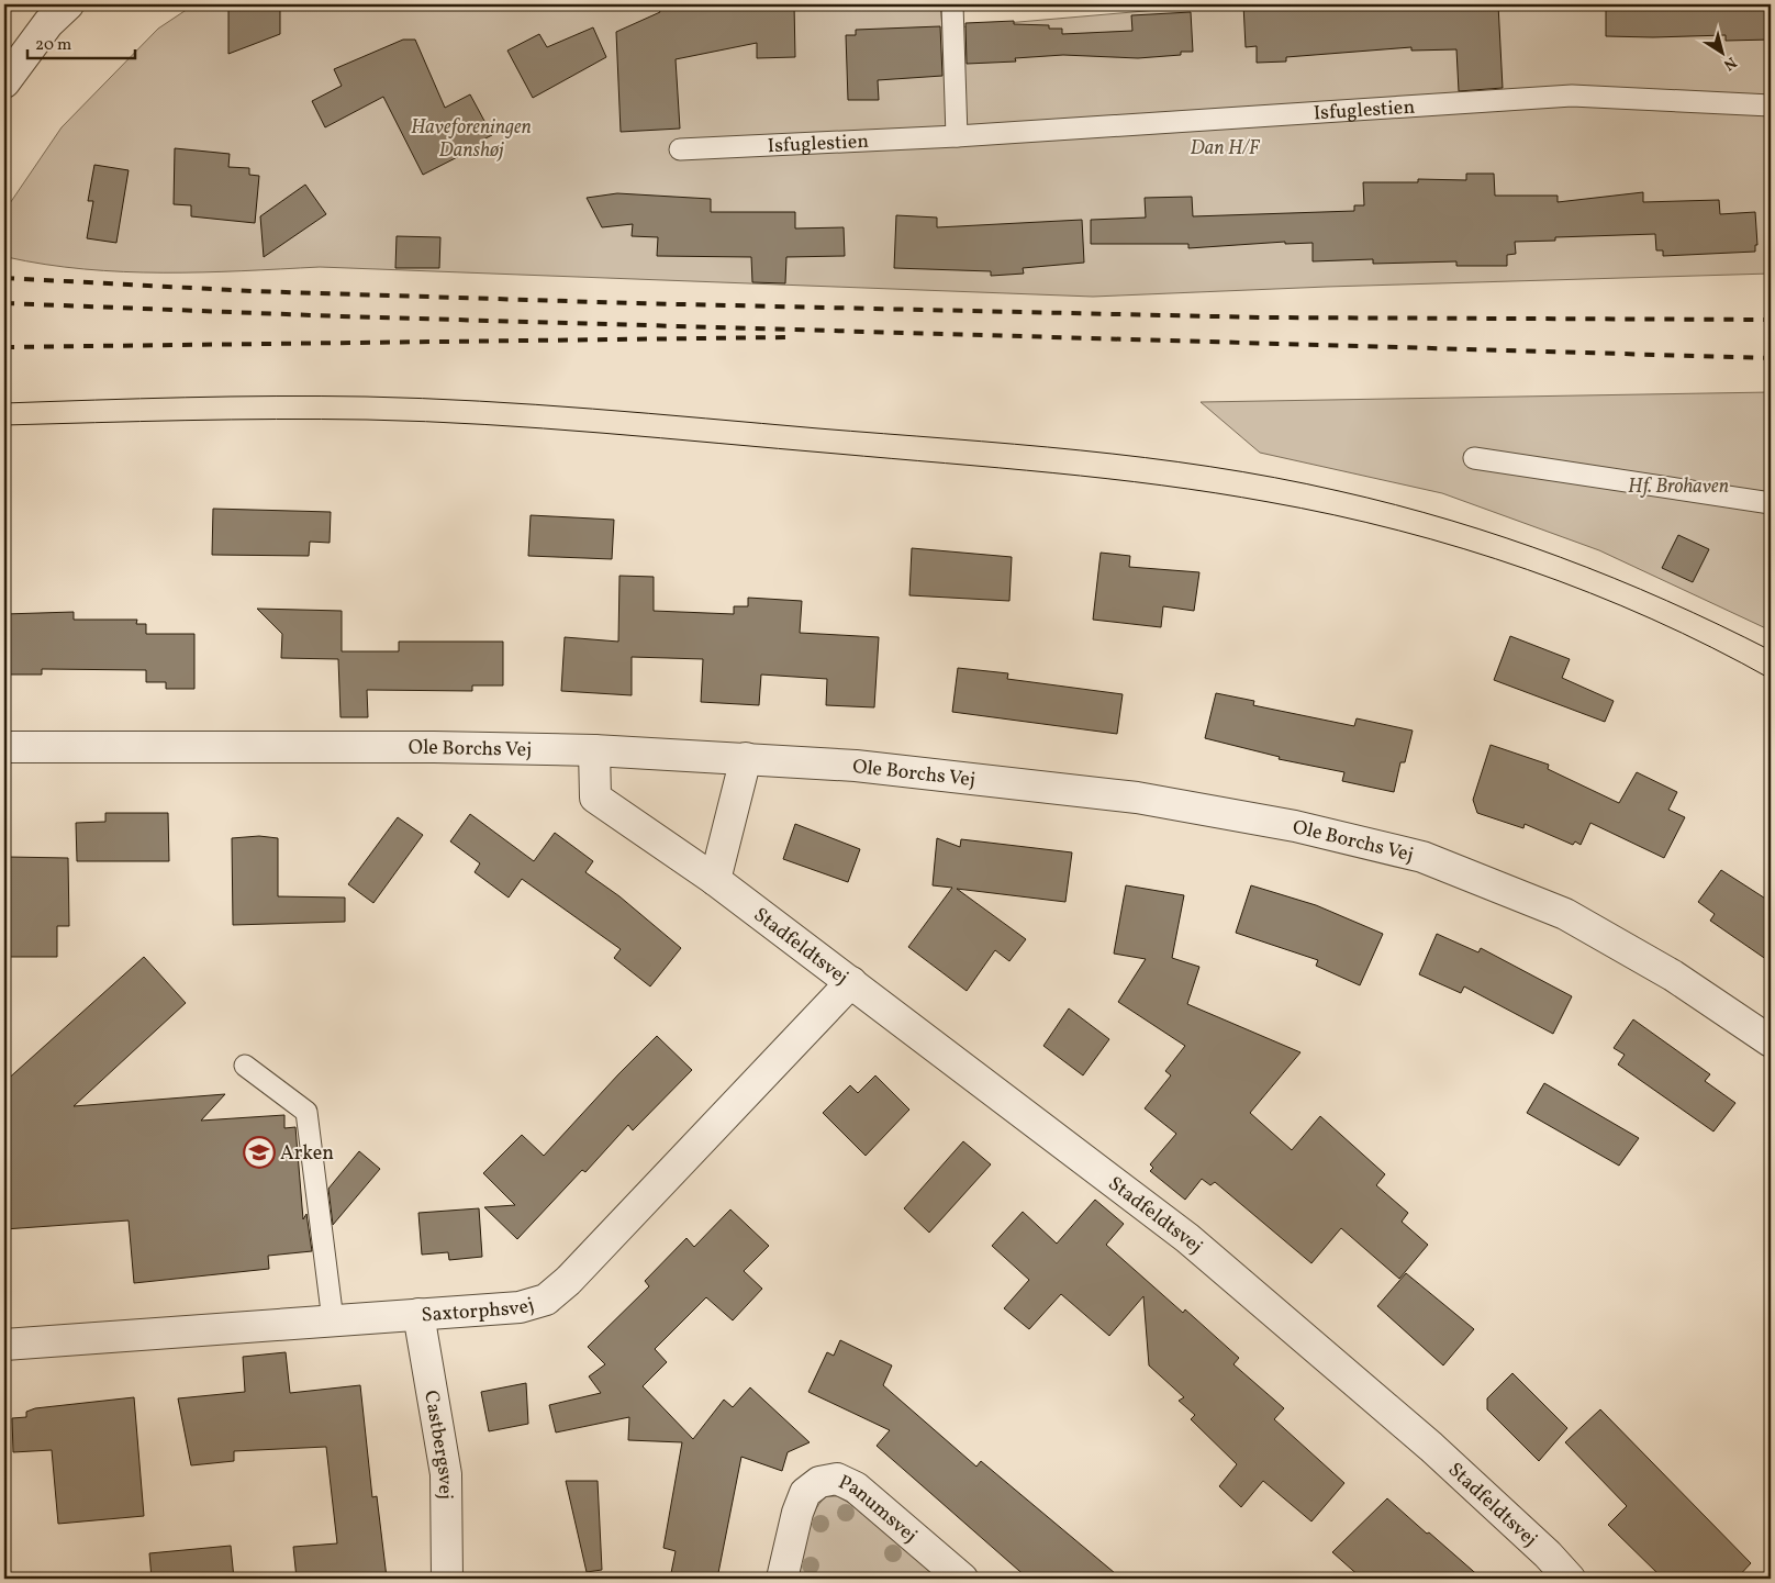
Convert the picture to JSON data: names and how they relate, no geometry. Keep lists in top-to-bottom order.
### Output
{
  "streets": {
    "street": [
      "Ole Borchs Vej",
      "Stadfeldtsvej",
      "Saxtorphsvej",
      "Castbergsvej",
      "Panumsvej"
    ],
    "lane": ["Isfuglestien"]
  },
  "crossings": [
    ["Ole Borchs Vej", "Stadfeldtsvej"],
    ["Stadfeldtsvej", "Saxtorphsvej"],
    ["Saxtorphsvej", "Castbergsvej"]
  ],
  "parks": ["Haveforeningen Danshøj", "Dan H/F", "Hf. Brohaven"],
  "places": {
    "school or university": ["Arken"]
  },
  "scale_bar": "20 m",
  "north": "bottom right"
}
